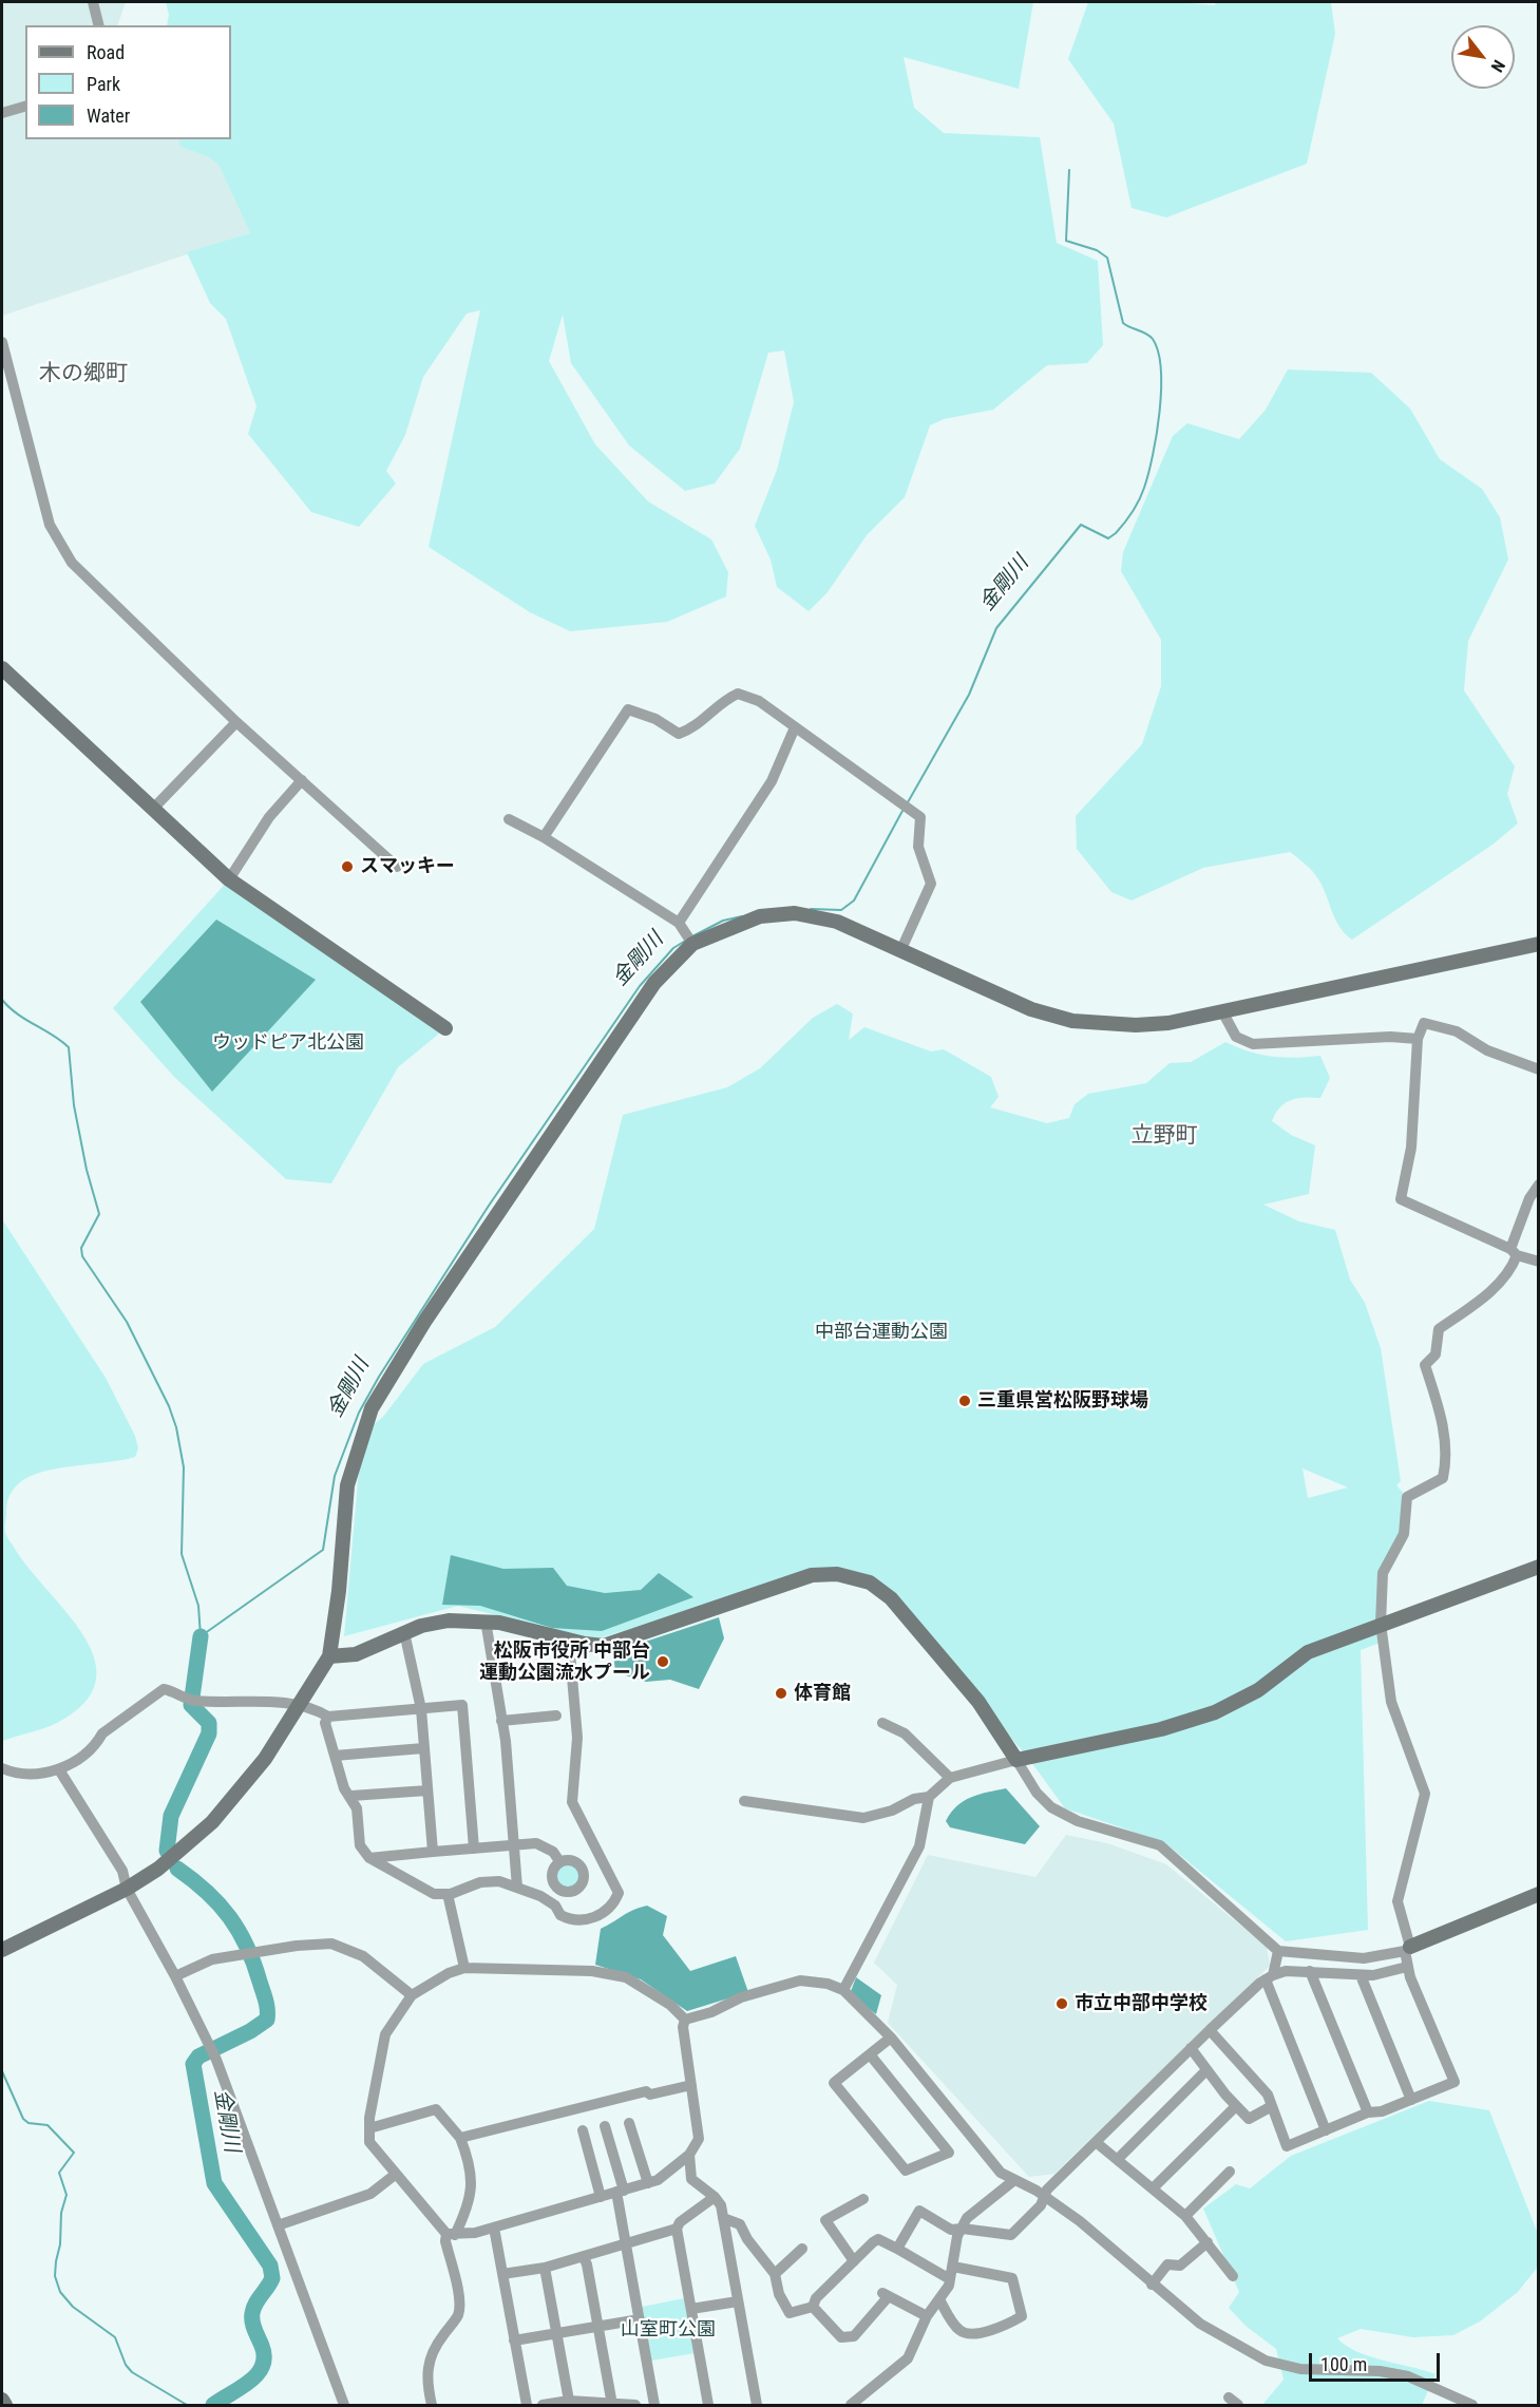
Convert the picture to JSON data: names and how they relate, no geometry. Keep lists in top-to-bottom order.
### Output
{
  "districts": ["木の郷町", "立野町"],
  "water": ["金剛川"],
  "parks": ["ウッドピア北公園", "中部台運動公園", "山室町公園"],
  "places": [
    "スマッキー",
    "三重県営松阪野球場",
    "松阪市役所 中部台 運動公園流水プール",
    "体育館",
    "市立中部中学校"
  ],
  "legend": ["Road", "Park", "Water"],
  "scale_bar": "100 m",
  "north": "bottom right"
}
